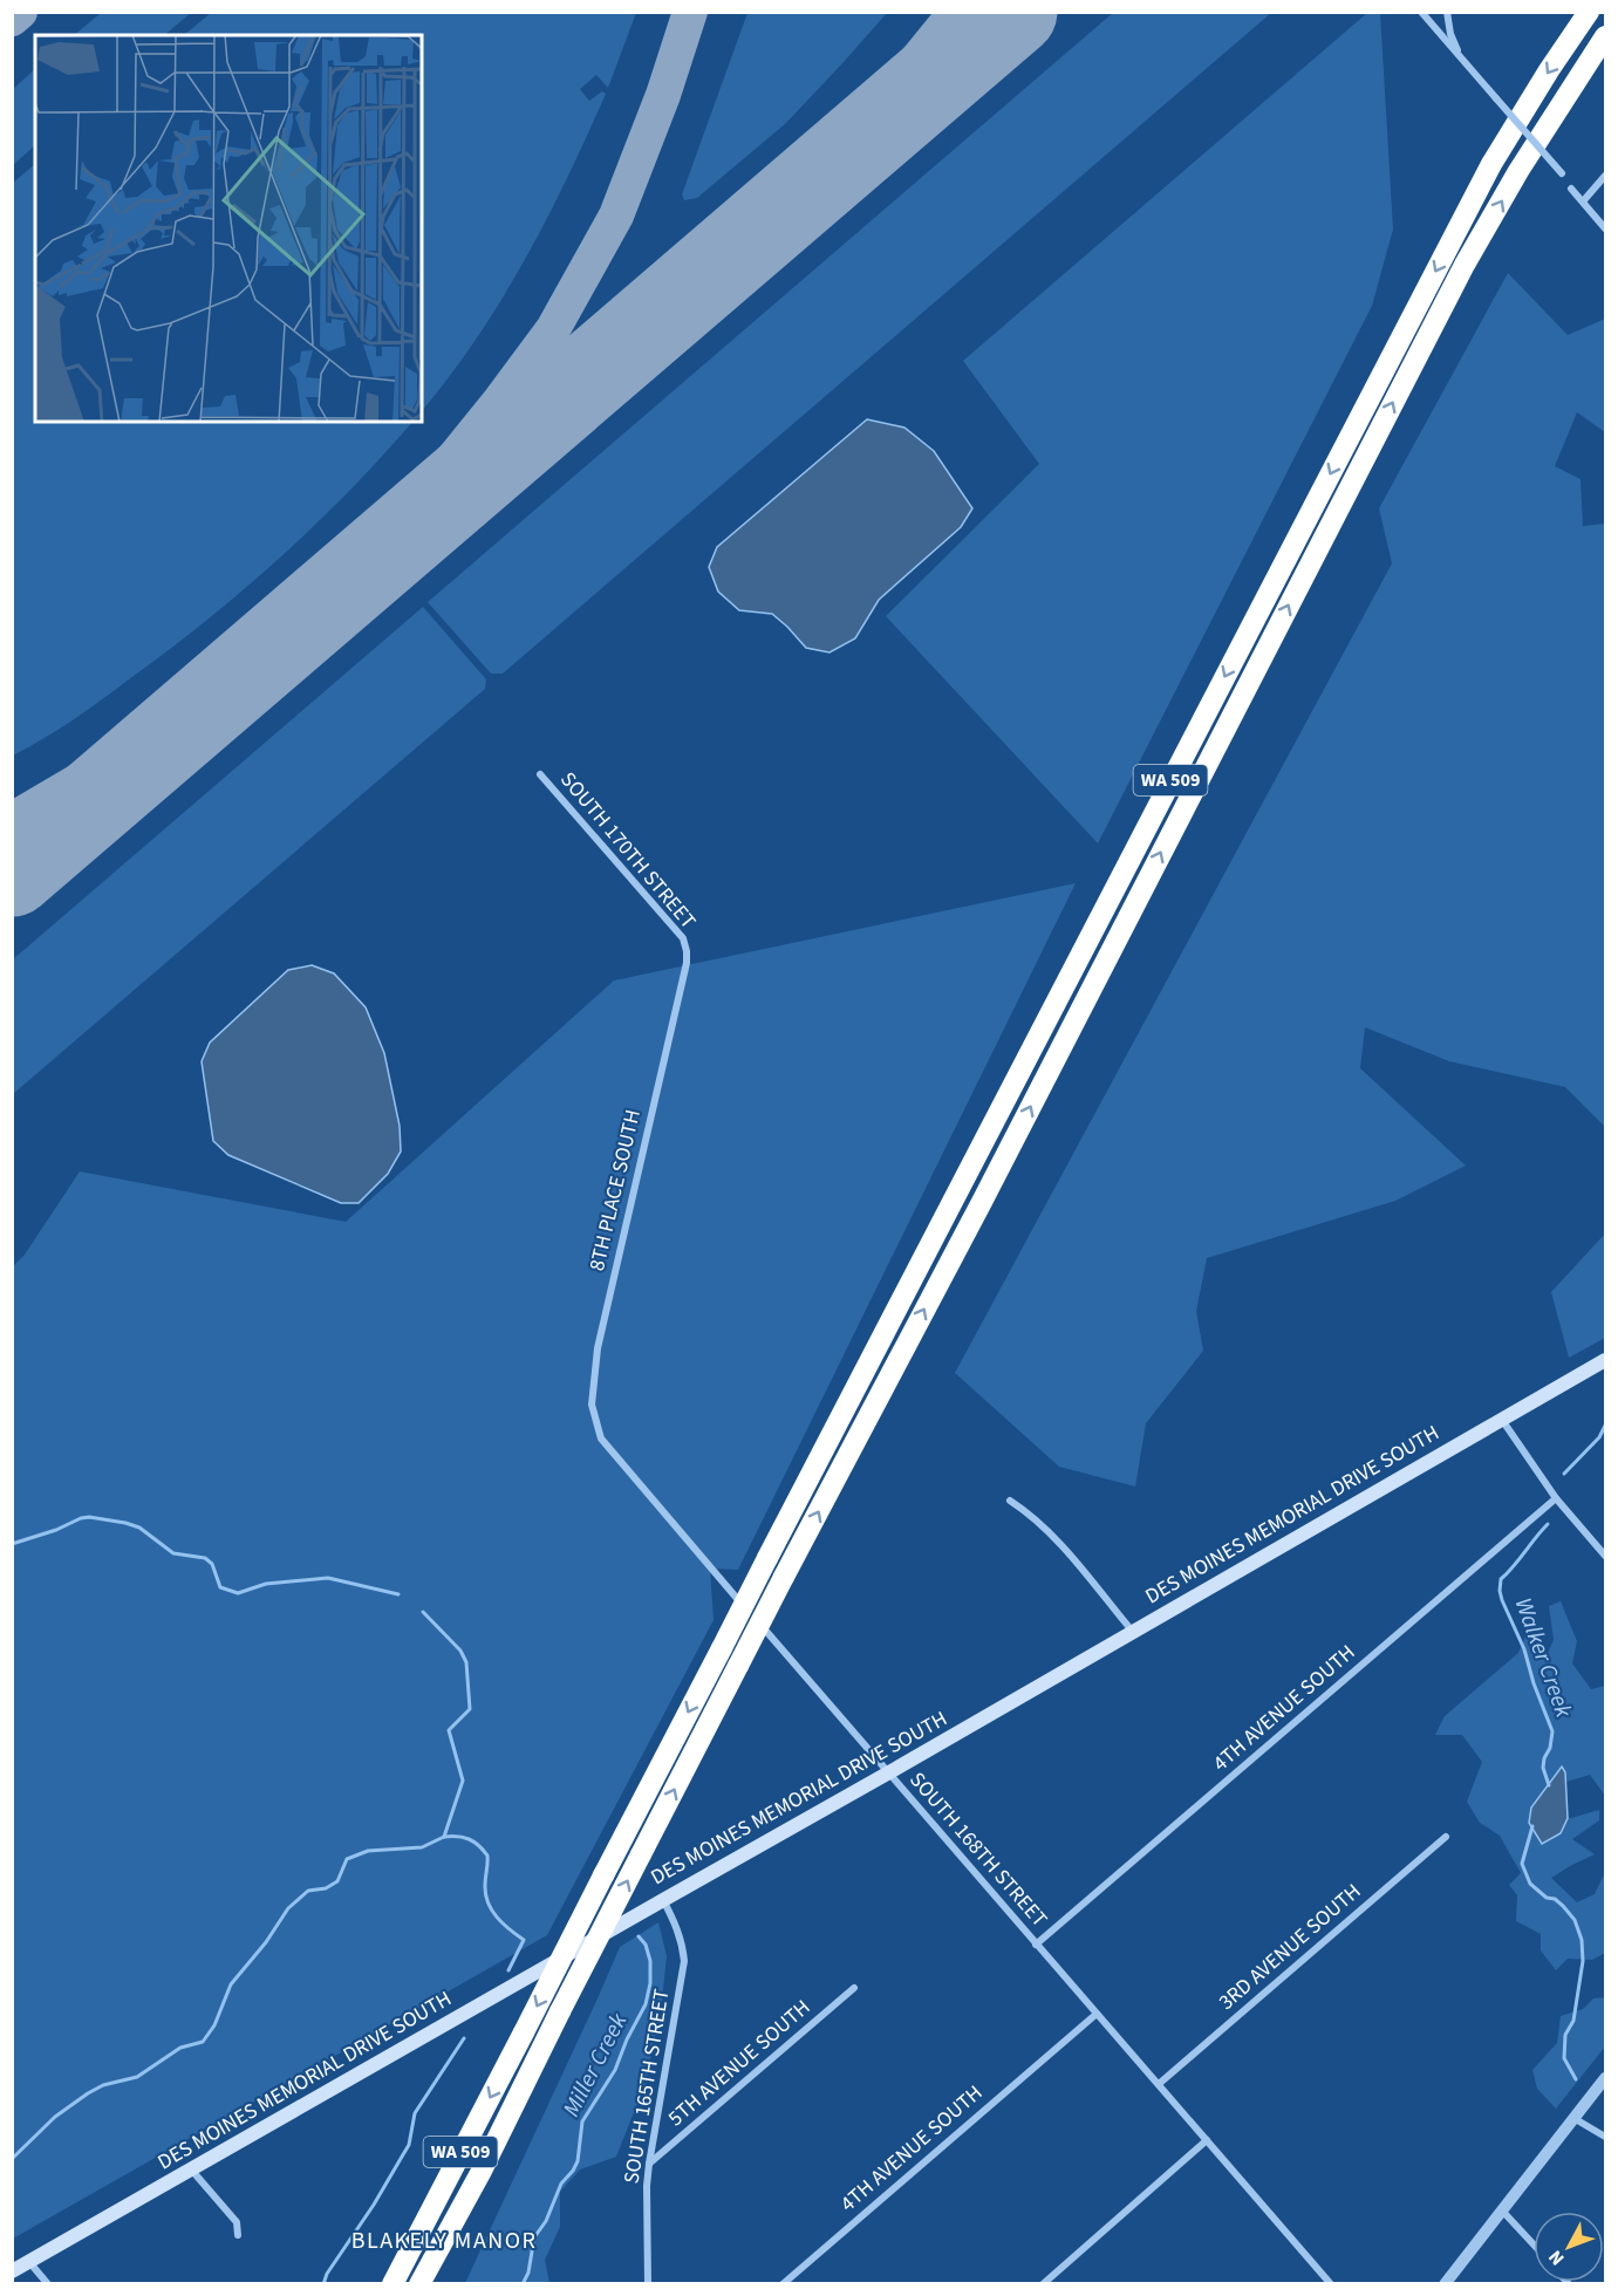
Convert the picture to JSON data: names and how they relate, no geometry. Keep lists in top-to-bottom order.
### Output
{
  "streets": {
    "highway": ["WA 509"],
    "main road": ["DES MOINES MEMORIAL DRIVE SOUTH"],
    "street": [
      "SOUTH 170TH STREET",
      "8TH PLACE SOUTH",
      "4TH AVENUE SOUTH",
      "SOUTH 168TH STREET",
      "3RD AVENUE SOUTH",
      "5TH AVENUE SOUTH",
      "SOUTH 165TH STREET"
    ]
  },
  "crossings": [
    ["SOUTH 170TH STREET", "8TH PLACE SOUTH"],
    ["DES MOINES MEMORIAL DRIVE SOUTH", "SOUTH 168TH STREET"],
    ["DES MOINES MEMORIAL DRIVE SOUTH", "SOUTH 165TH STREET"],
    ["4TH AVENUE SOUTH", "SOUTH 168TH STREET"],
    ["SOUTH 168TH STREET", "3RD AVENUE SOUTH"],
    ["5TH AVENUE SOUTH", "SOUTH 165TH STREET"]
  ],
  "districts": ["BLAKELY MANOR"],
  "water": ["Walker Creek", "Miller Creek"],
  "north": "bottom left"
}
